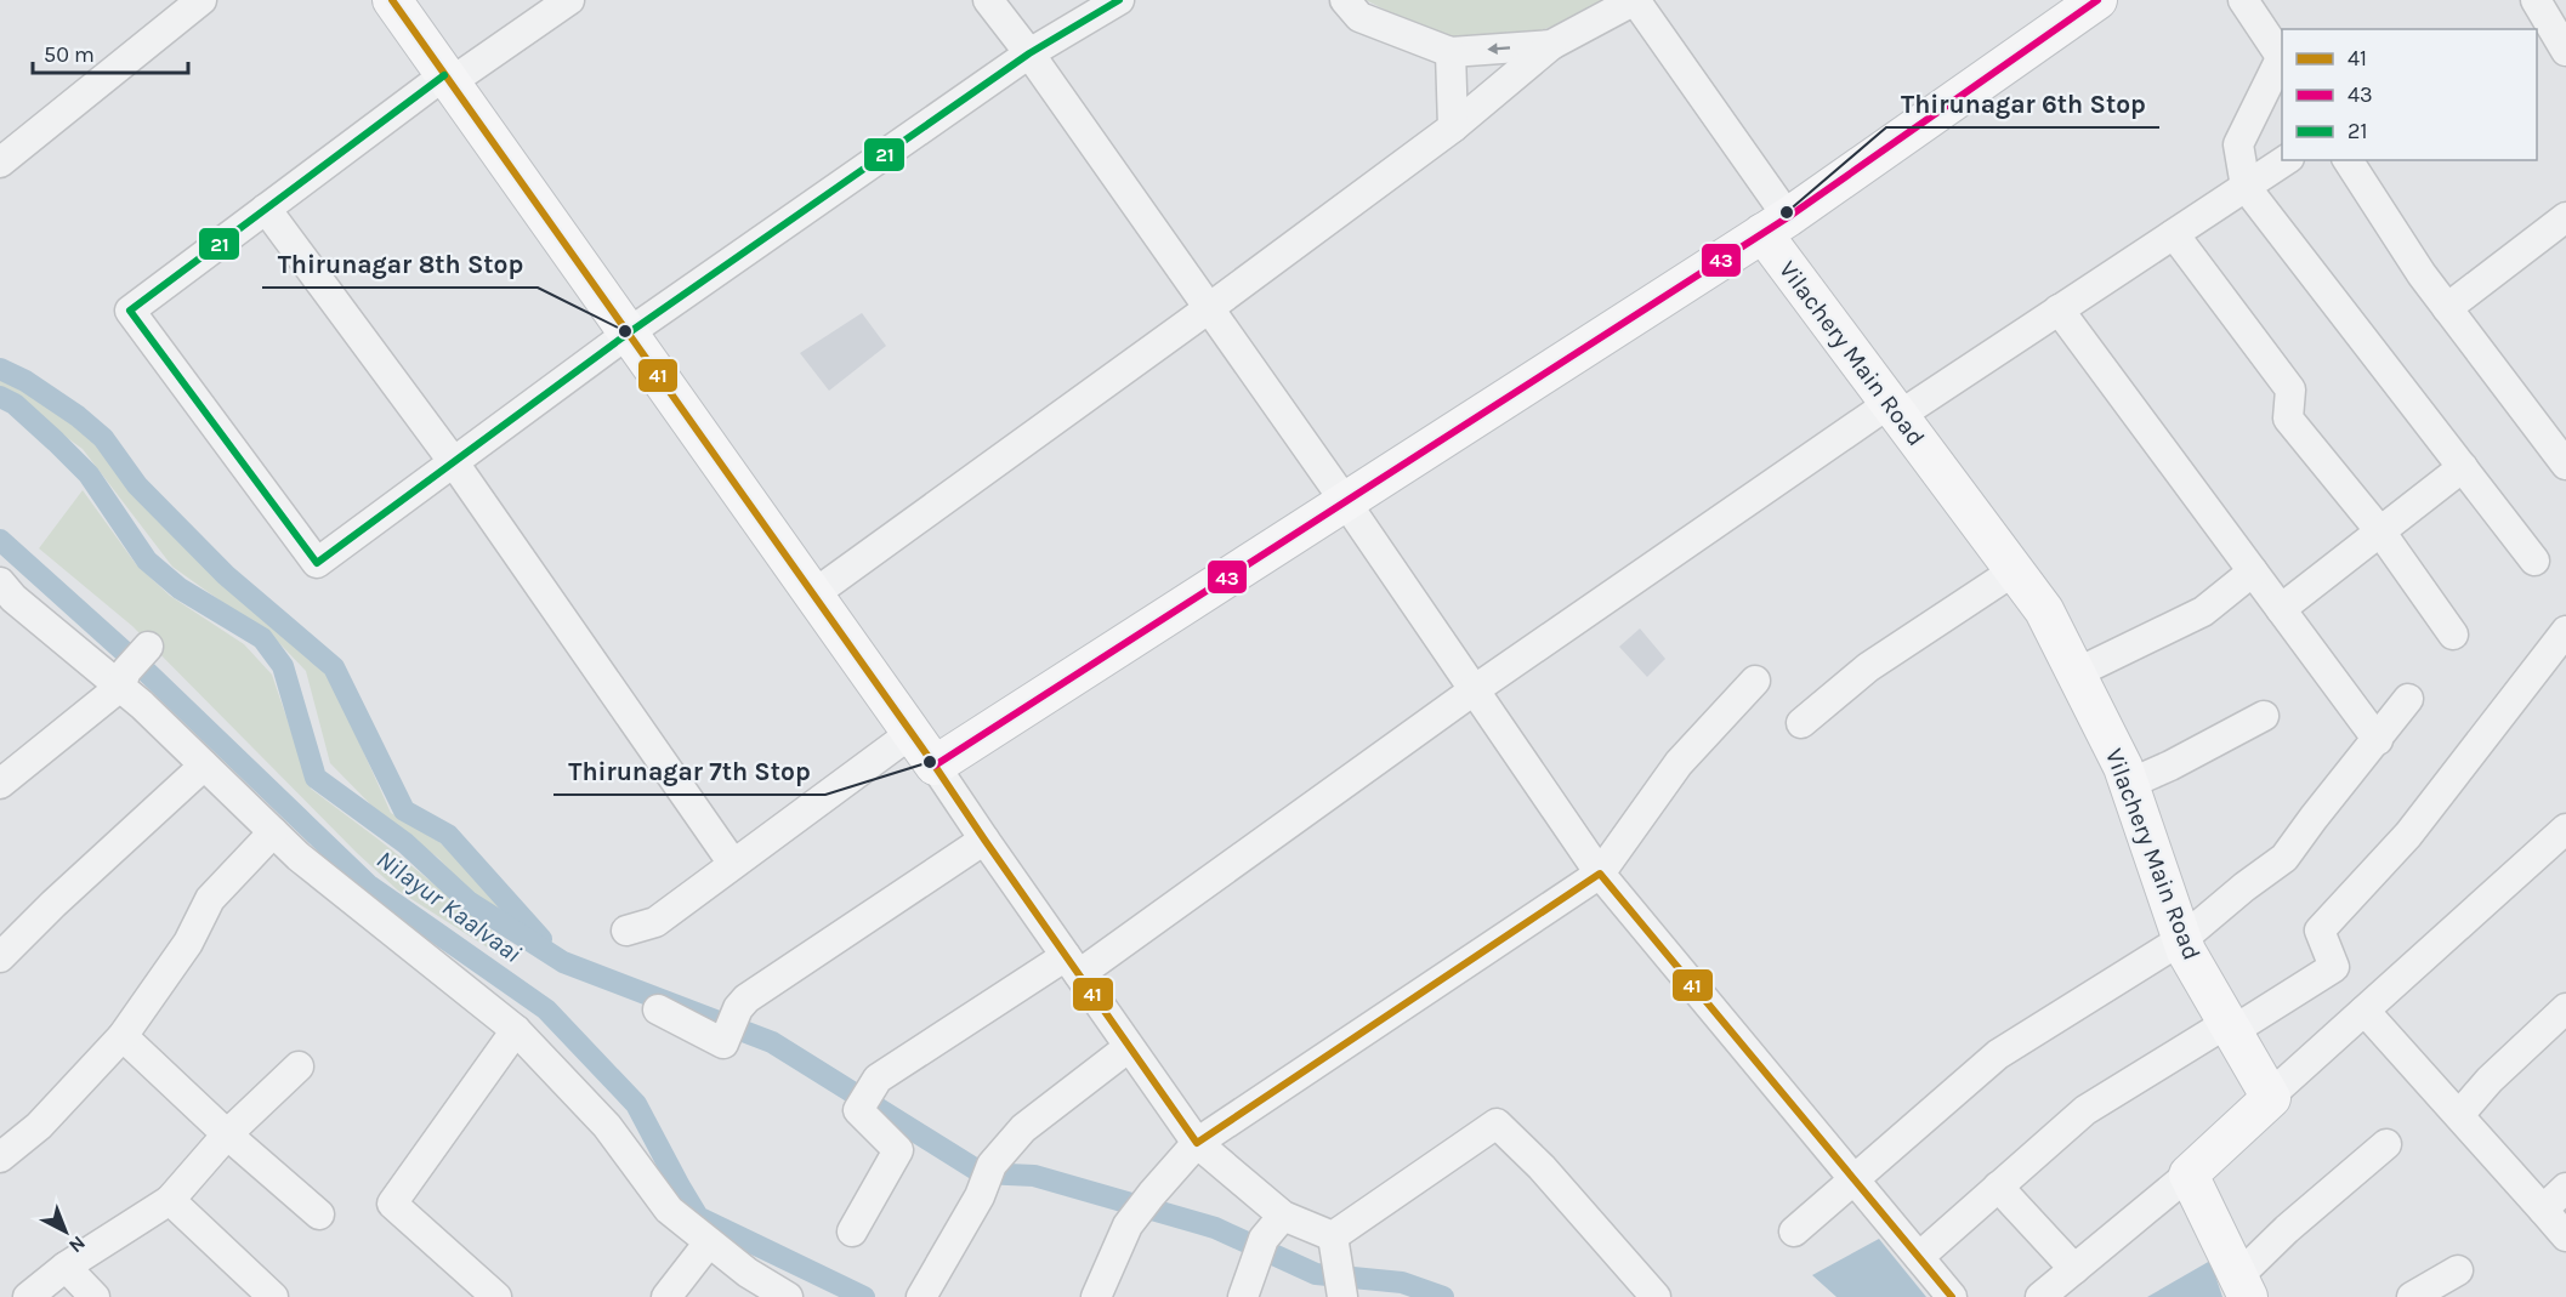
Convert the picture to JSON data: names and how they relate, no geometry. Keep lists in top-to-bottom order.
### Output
{
  "streets": {
    "main road": ["Vilachery Main Road"]
  },
  "water": ["Nilayur Kaalvaai"],
  "places": ["Thirunagar 6th Stop", "Thirunagar 8th Stop", "Thirunagar 7th Stop"],
  "lines": ["transit line 41", "transit line 43", "transit line 21"],
  "legend": ["41", "43", "21"],
  "scale_bar": "50 m",
  "north": "bottom right"
}
